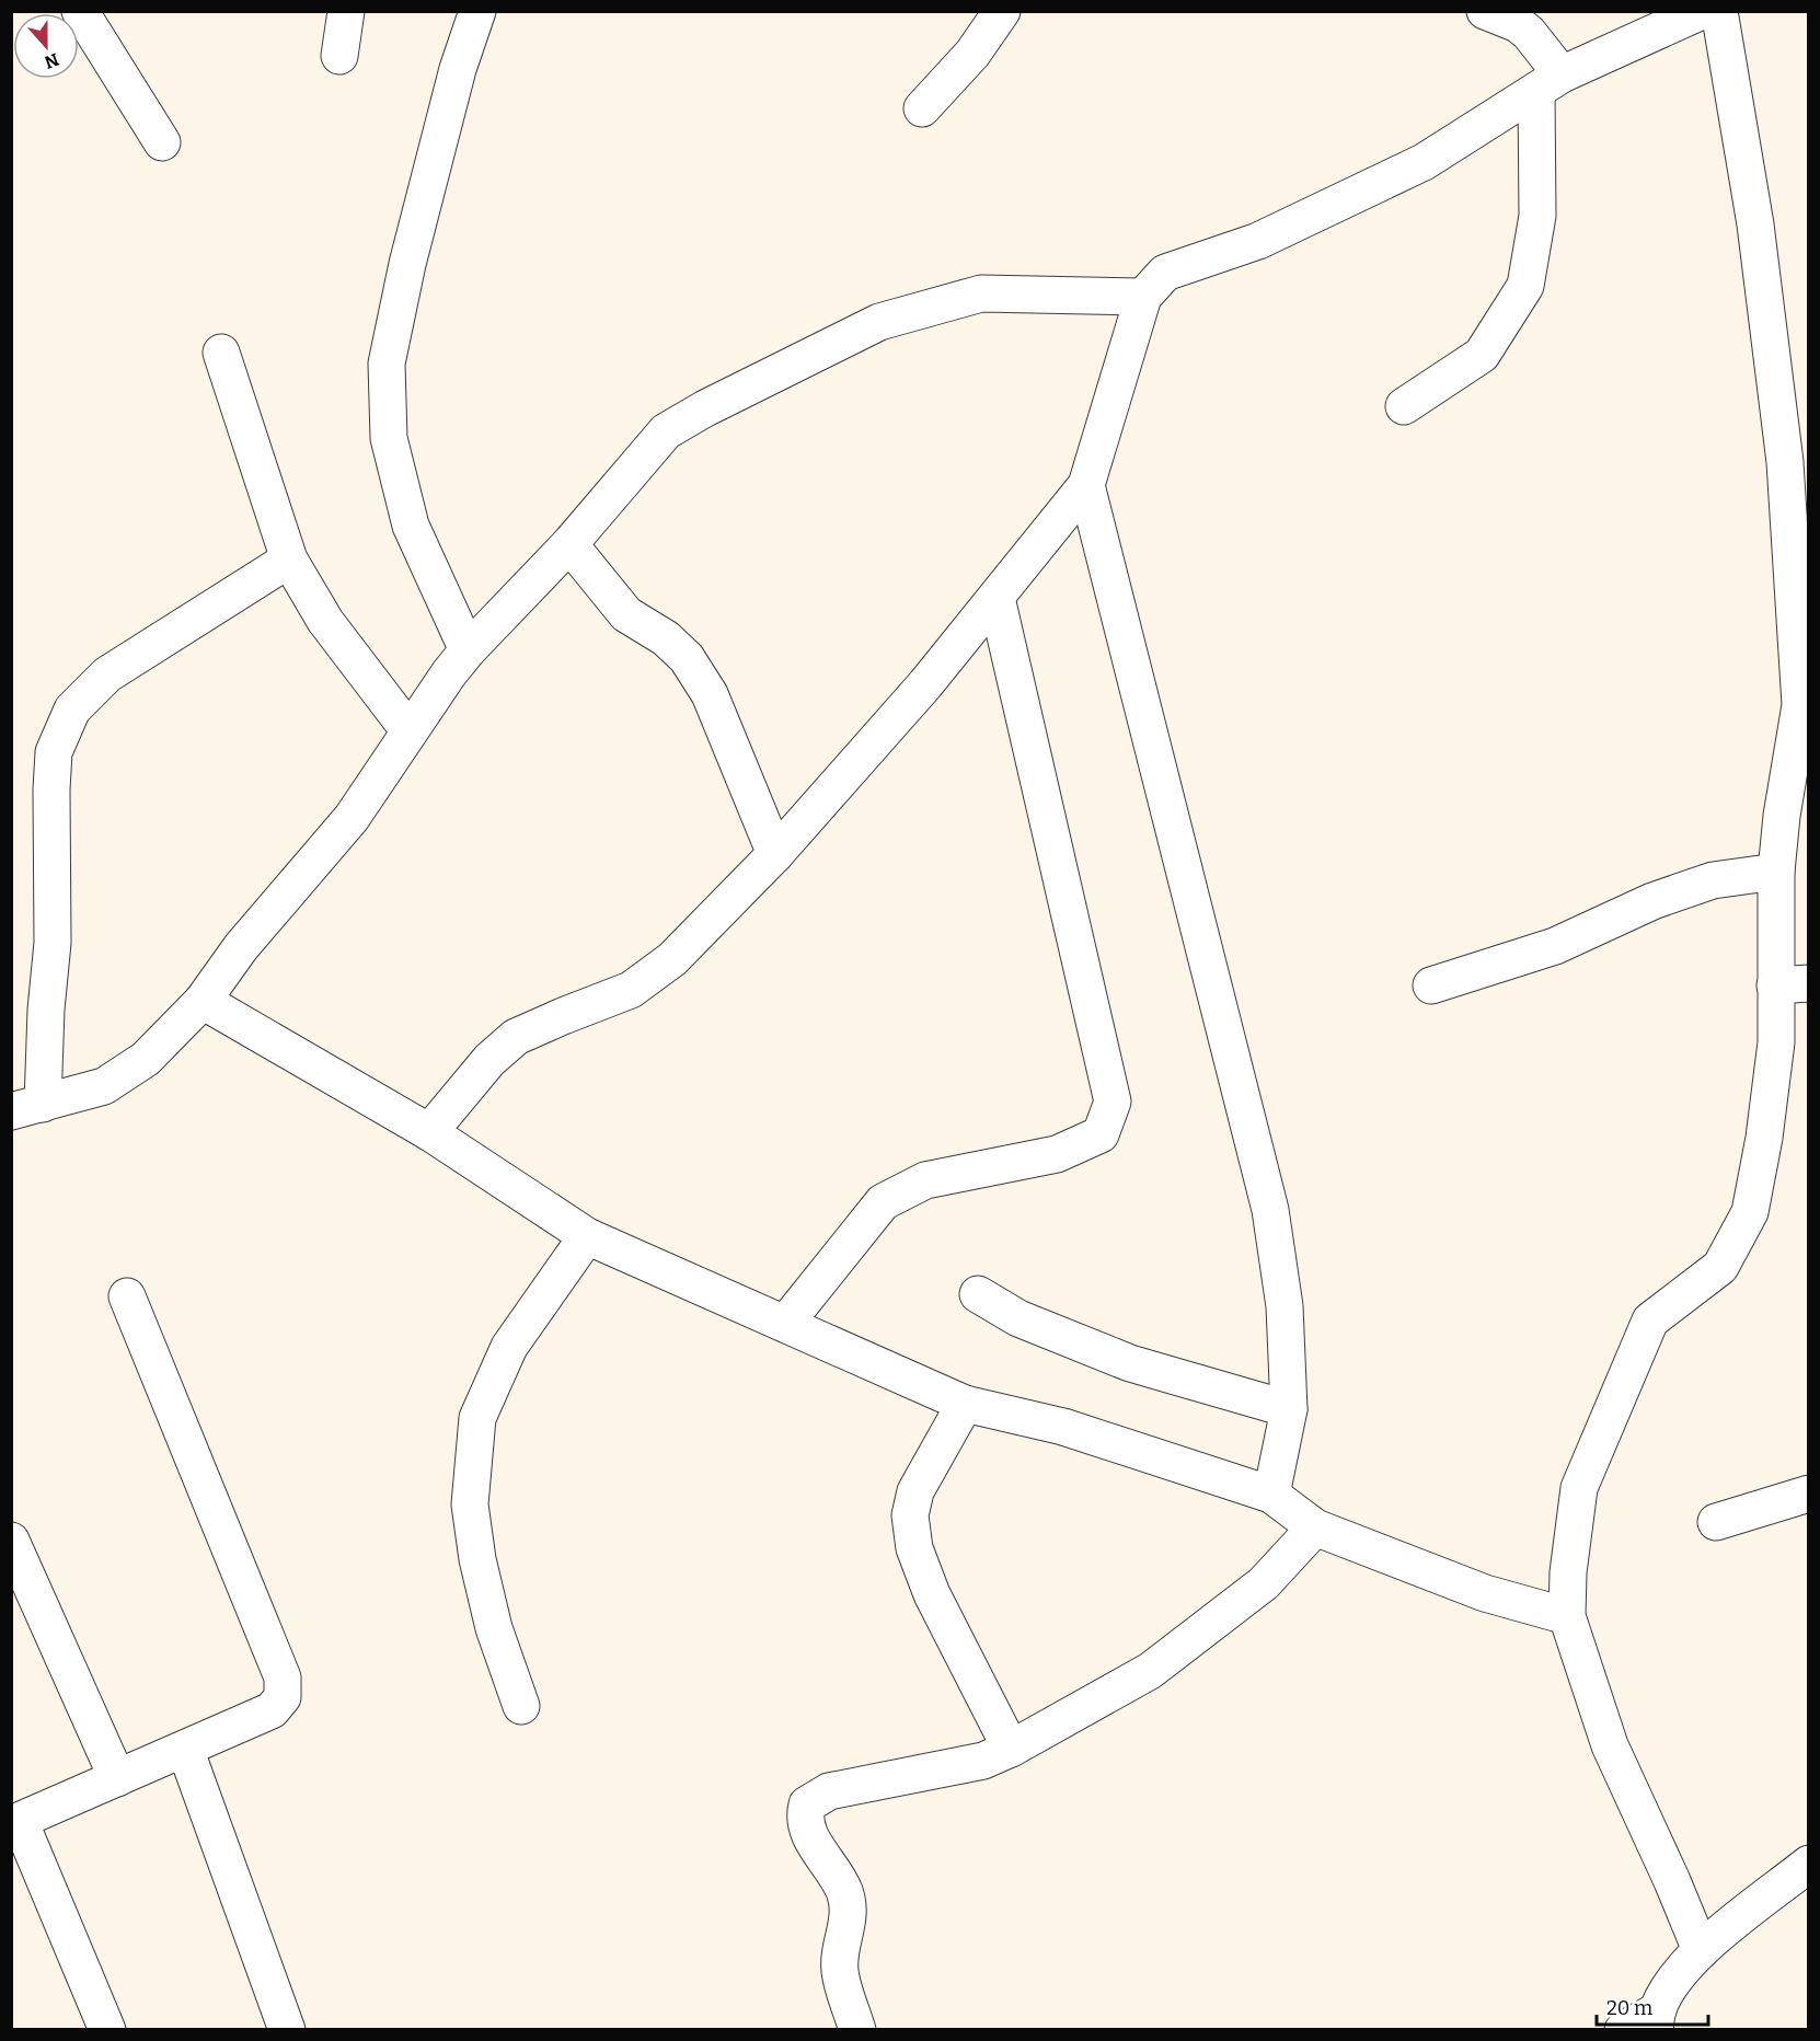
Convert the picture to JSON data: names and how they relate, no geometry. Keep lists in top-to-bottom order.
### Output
{
  "scale_bar": "20 m",
  "north": "bottom"
}
